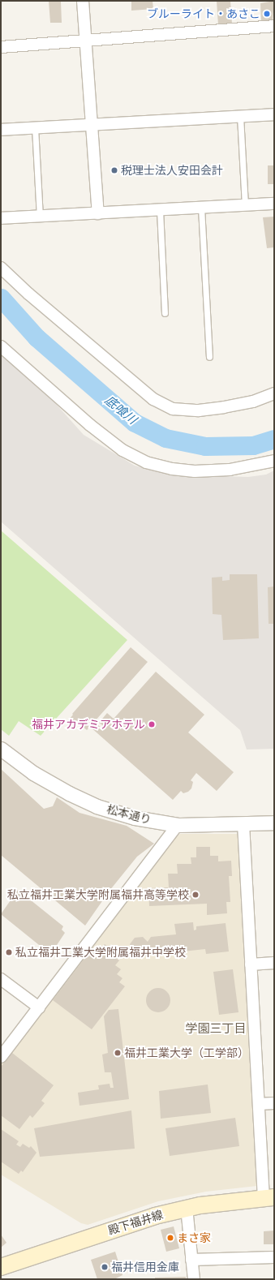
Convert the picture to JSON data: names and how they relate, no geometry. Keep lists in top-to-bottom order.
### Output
{
  "streets": {
    "main road": ["殿下福井線"],
    "street": ["松本通り"]
  },
  "districts": ["学園三丁目"],
  "water": ["底喰川"],
  "places": [
    "ブルーライト・あさこ",
    "税理士法人安田会計",
    "福井アカデミアホテル",
    "私立福井工業大学附属福井高等学校",
    "私立福井工業大学附属福井中学校",
    "福井工業大学（工学部）",
    "まさ家",
    "福井信用金庫"
  ]
}
